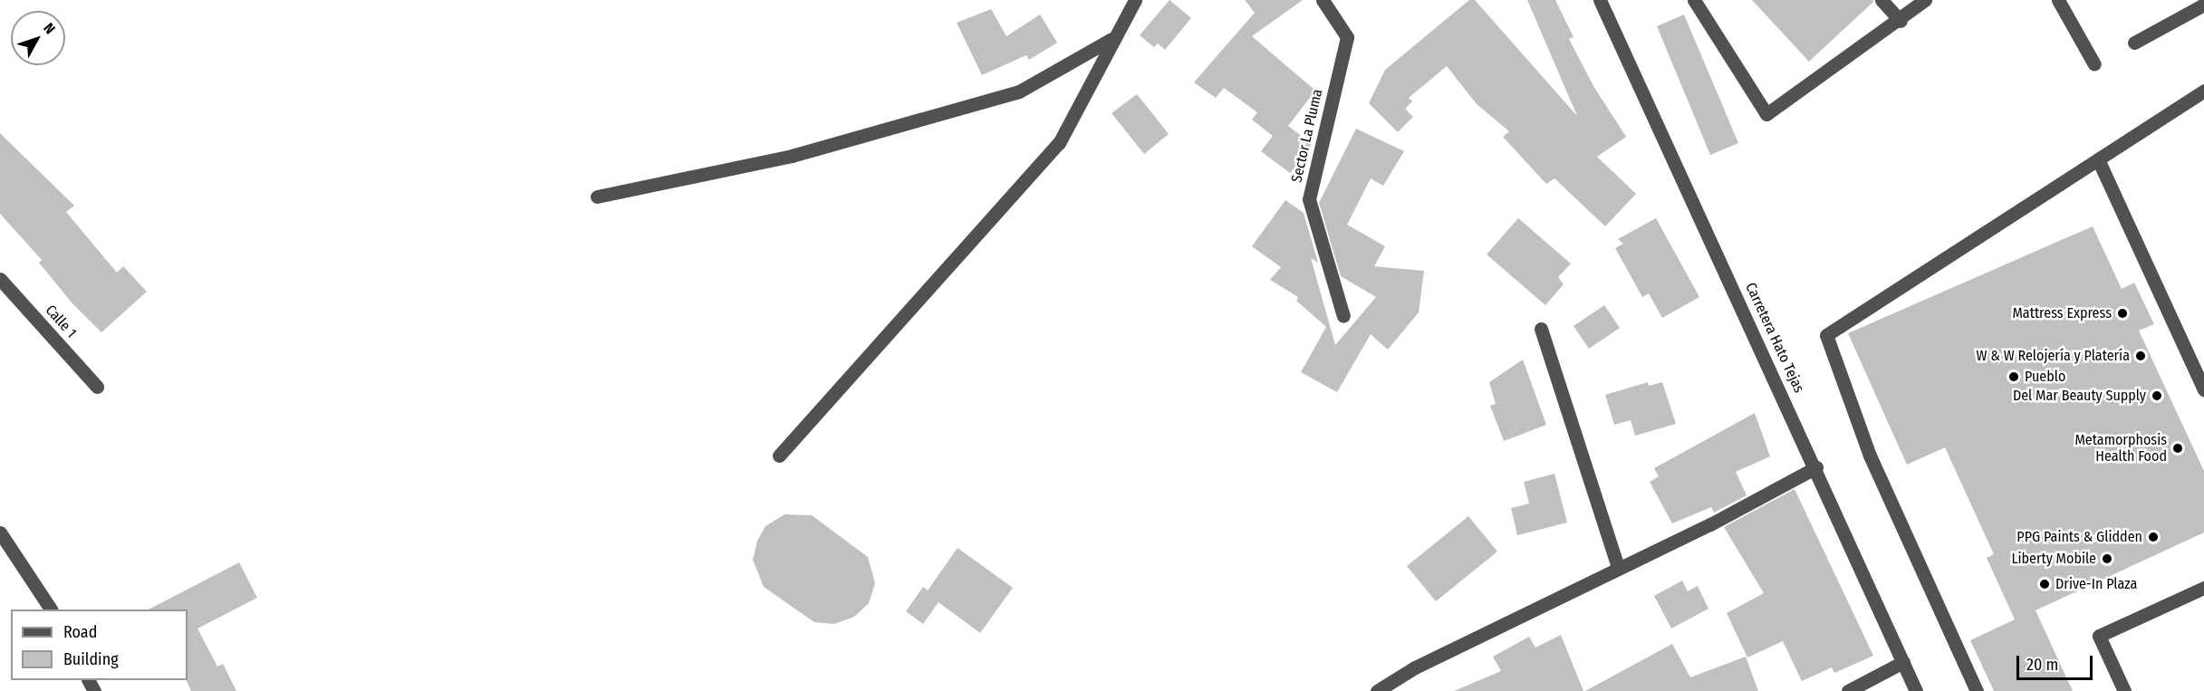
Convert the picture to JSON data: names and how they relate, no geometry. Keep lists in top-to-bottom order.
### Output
{
  "streets": {
    "street": ["Sector La Pluma", "Calle 1", "Carretera Hato Tejas"]
  },
  "places": [
    "Mattress Express",
    "W & W Relojería y Platería",
    "Pueblo",
    "Del Mar Beauty Supply",
    "Metamorphosis Health Food",
    "PPG Paints & Glidden",
    "Liberty Mobile",
    "Drive-In Plaza"
  ],
  "legend": ["Road", "Building"],
  "scale_bar": "20 m",
  "north": "top right"
}
